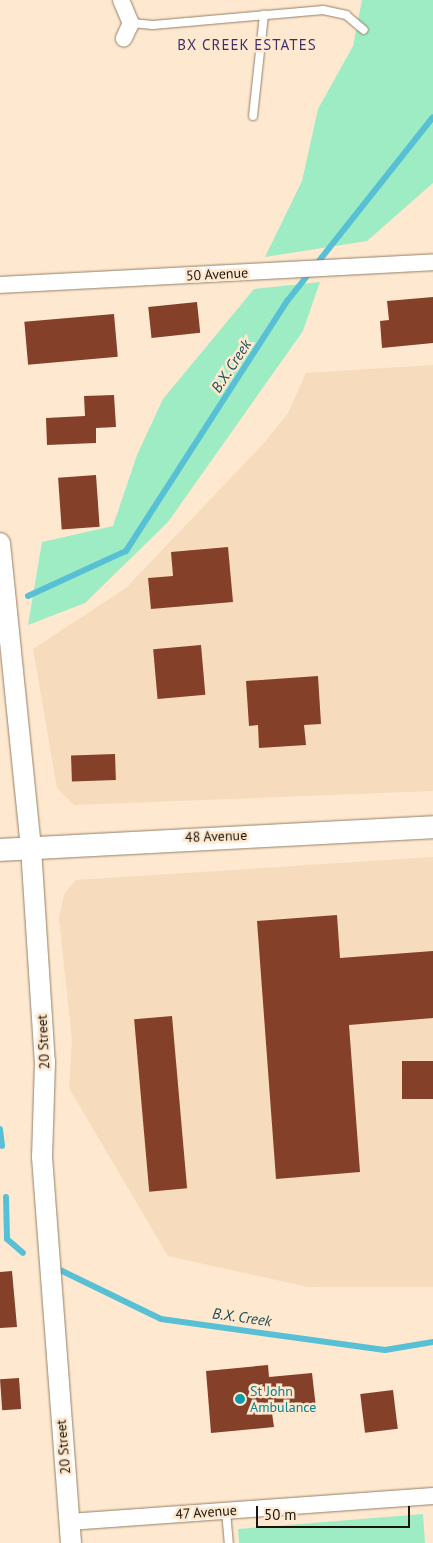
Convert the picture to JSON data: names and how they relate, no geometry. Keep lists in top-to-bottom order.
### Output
{
  "streets": {
    "main road": ["48 Avenue"],
    "street": ["50 Avenue", "20 Street", "47 Avenue"]
  },
  "crossings": [
    ["48 Avenue", "20 Street"],
    ["20 Street", "47 Avenue"]
  ],
  "districts": ["BX CREEK ESTATES"],
  "water": ["B.X. Creek"],
  "places": ["St John Ambulance"],
  "scale_bar": "50 m"
}
